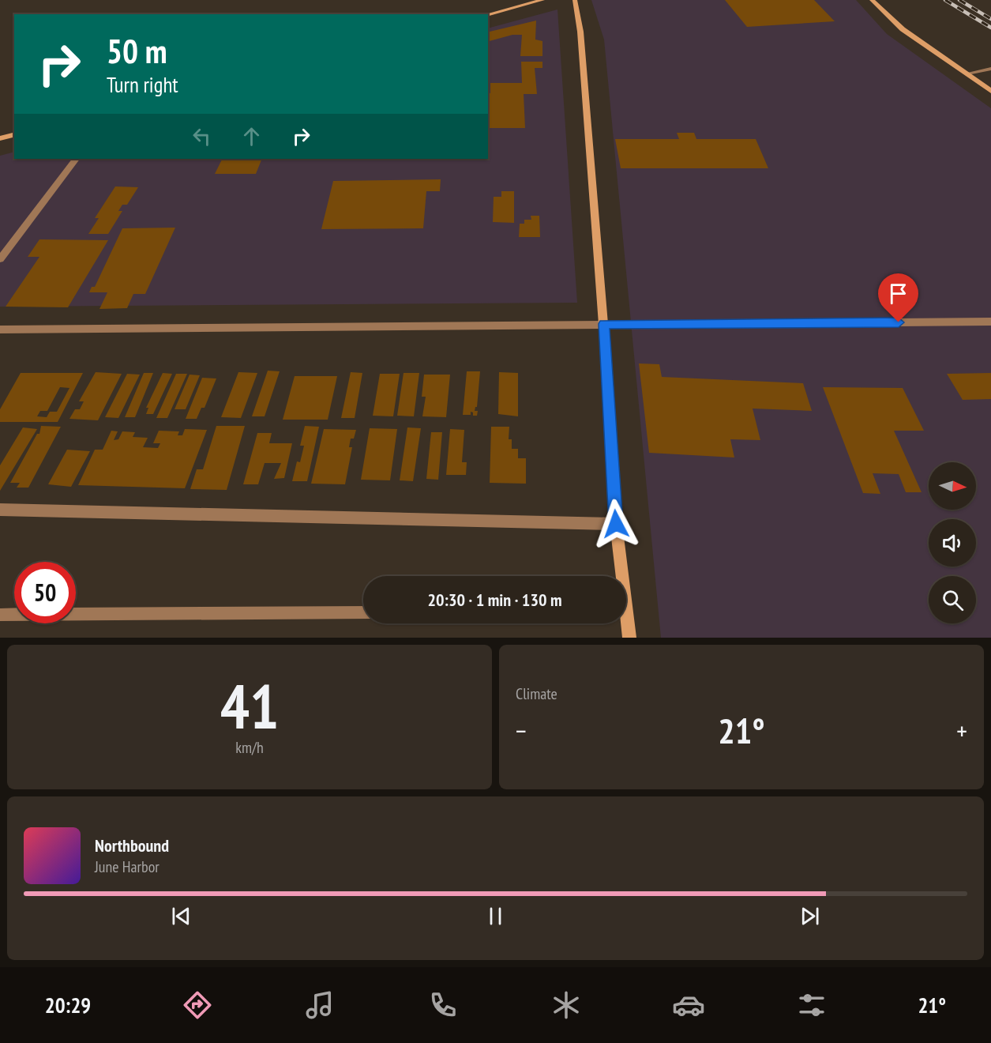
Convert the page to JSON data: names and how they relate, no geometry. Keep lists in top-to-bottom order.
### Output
{
  "north": "right",
  "page": {
    "turn": ["50 m", "Turn right"],
    "limit": "50",
    "trip": "20:30 · 1 min · 130 m",
    "tile": [
      ["41", "km/h"],
      "Climate"
    ],
    "heat": ["−", "21°", "+"],
    "song": ["Northbound", "June Harbor"],
    "tabs": ["20:29", "21°"]
  }
}
